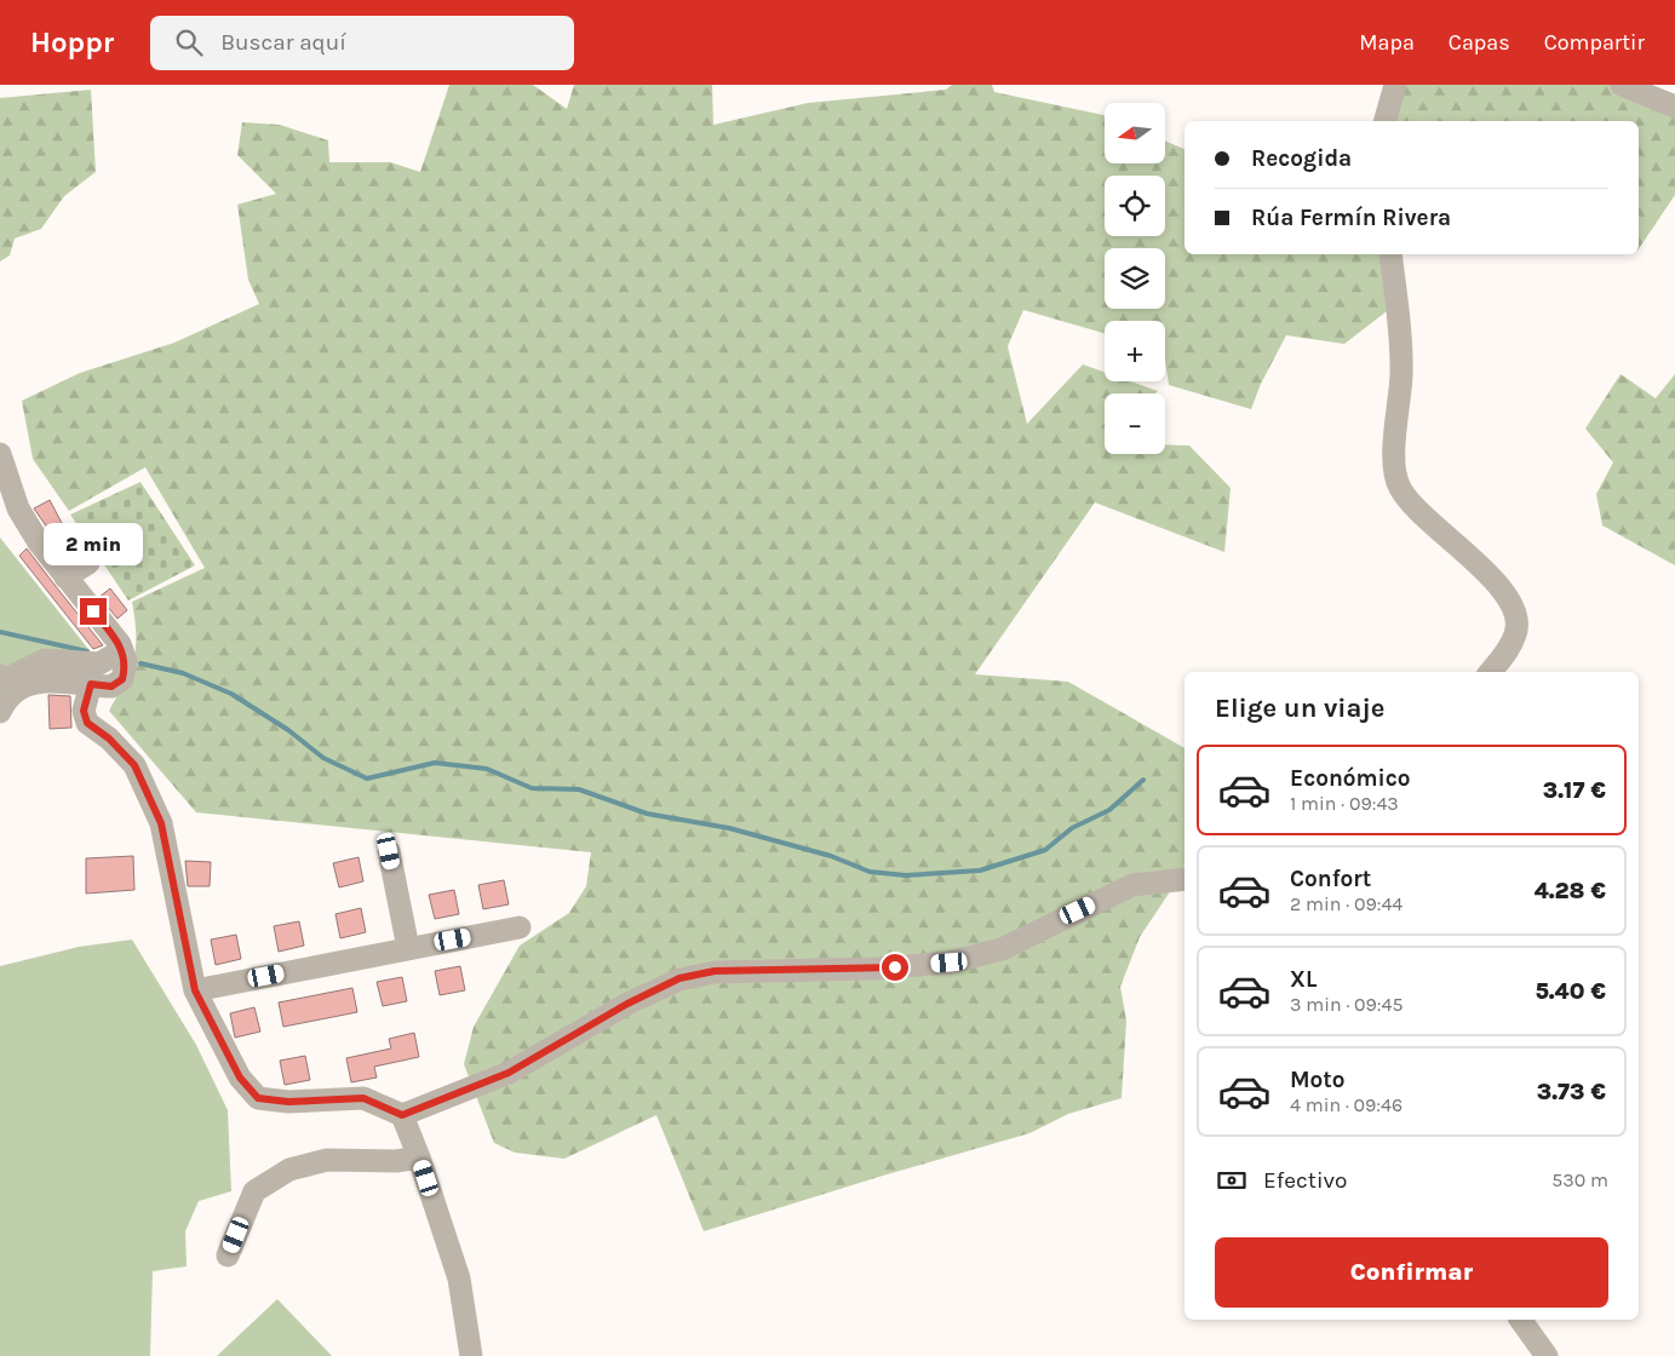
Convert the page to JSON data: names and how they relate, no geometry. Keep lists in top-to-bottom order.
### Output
{
  "north": "left",
  "page": {
    "header": "Hoppr",
    "search": "Buscar aquí",
    "nav": ["Mapa", "Capas", "Compartir"],
    "map_buttons": ["+", "−"],
    "banner": ["Recogida", "Rúa Fermín Rivera"],
    "bubble": "2 min",
    "heading": "Elige un viaje",
    "list": [
      {
        "name": "Económico",
        "note": "1 min · 09:43",
        "value": "3.17 €"
      },
      {
        "name": "Confort",
        "note": "2 min · 09:44",
        "value": "4.28 €"
      },
      {
        "name": "XL",
        "note": "3 min · 09:45",
        "value": "5.40 €"
      },
      {
        "name": "Moto",
        "note": "4 min · 09:46",
        "value": "3.73 €"
      }
    ],
    "pay": ["Efectivo", "530 m"],
    "buttons": "Confirmar"
  }
}
